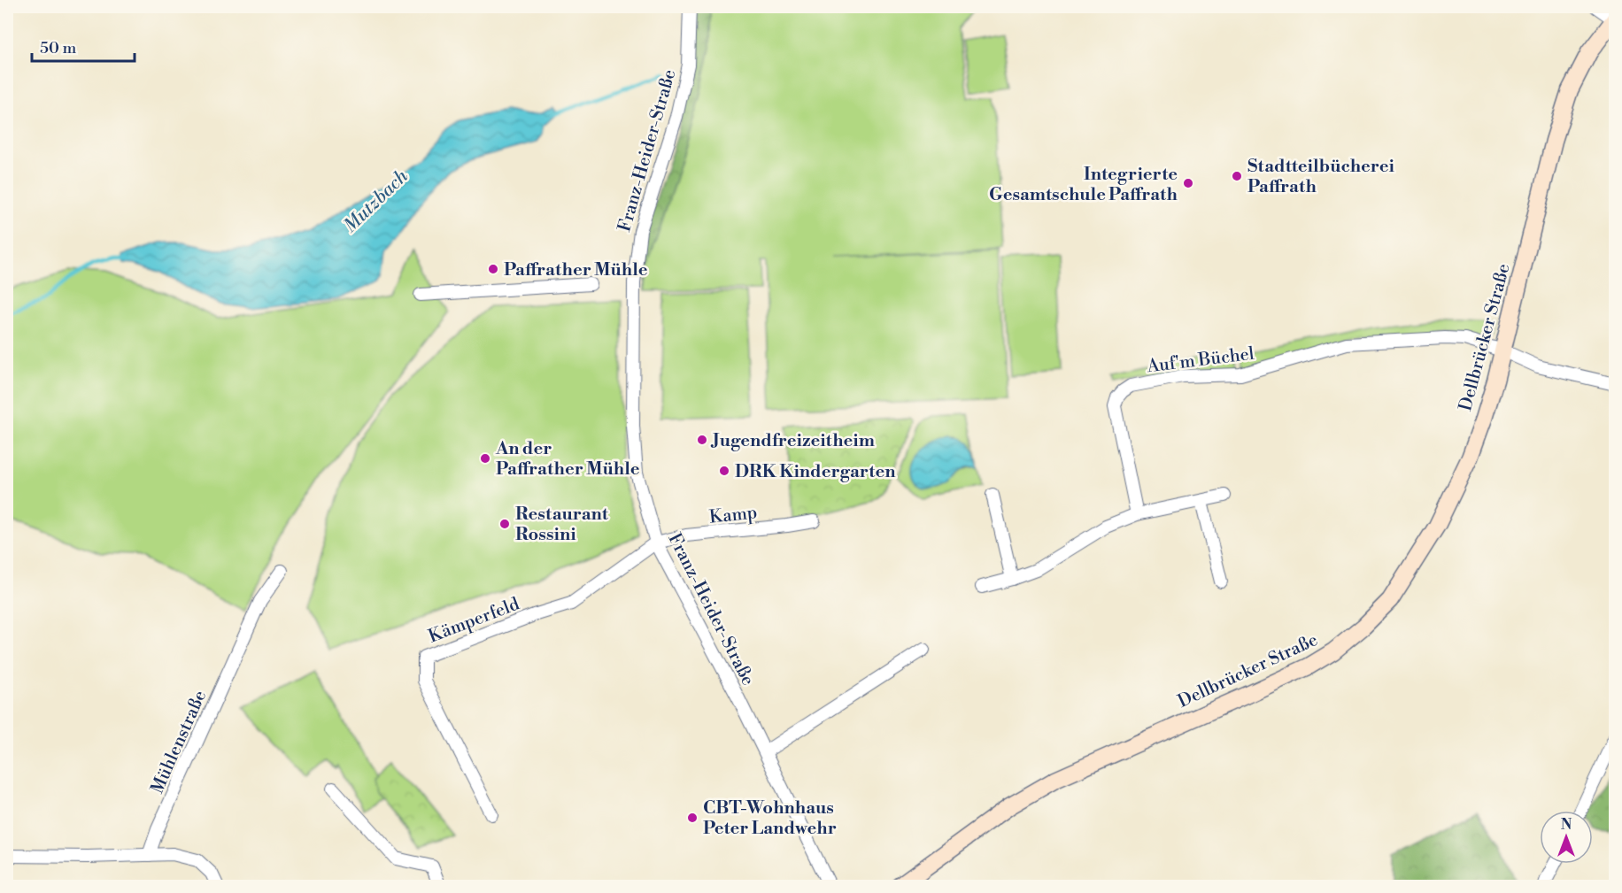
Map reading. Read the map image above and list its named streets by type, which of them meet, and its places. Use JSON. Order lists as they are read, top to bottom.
{
  "streets": {
    "main road": ["Dellbrücker Straße"],
    "street": [
      "Franz-Heider-Straße",
      "Auf'm Büchel",
      "Kamp",
      "Kämperfeld",
      "Mühlenstraße"
    ]
  },
  "crossings": [
    ["Franz-Heider-Straße", "Kamp"],
    ["Franz-Heider-Straße", "Kämperfeld"],
    ["Dellbrücker Straße", "Auf'm Büchel"],
    ["Kamp", "Kämperfeld"]
  ],
  "water": ["Mutzbach"],
  "places": [
    "Stadtteilbücherei Paffrath",
    "Integrierte Gesamtschule Paffrath",
    "Paffrather Mühle",
    "Jugendfreizeitheim",
    "An der Paffrather Mühle",
    "DRK Kindergarten",
    "Restaurant Rossini",
    "CBT-Wohnhaus Peter Landwehr"
  ],
  "scale_bar": "50 m",
  "north": "top"
}
